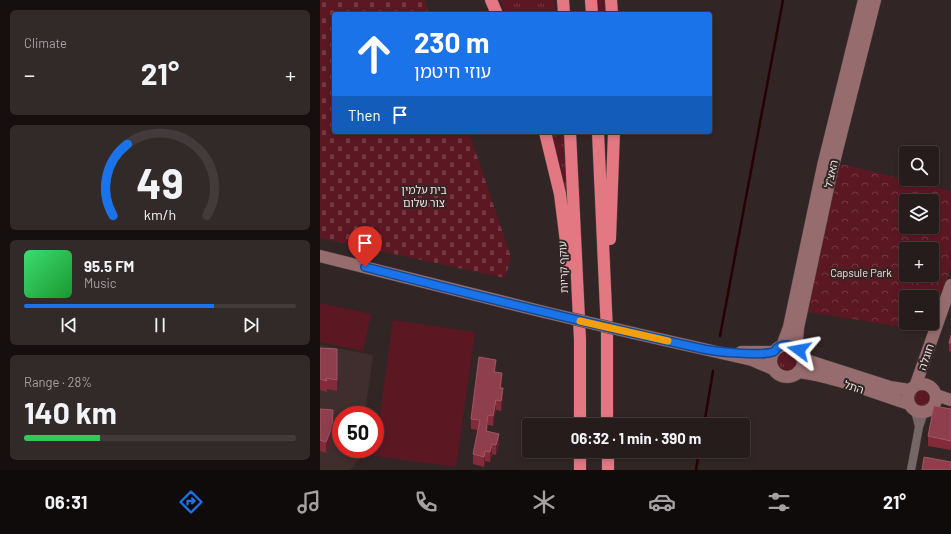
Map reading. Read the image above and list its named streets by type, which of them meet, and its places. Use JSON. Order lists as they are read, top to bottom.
{
  "streets": {
    "highway": ["עוקף קריות"],
    "main road": ["האצ\"ל", "חוגלה", "התל"]
  },
  "crossings": [
    ["האצ\"ל", "התל"],
    ["חוגלה", "התל"]
  ],
  "parks": ["בית עלמין צור שלום", "Capsule Park"],
  "page": {
    "tile": [
      "Climate",
      ["Range · 28%", "140 km"]
    ],
    "turn": ["230 m", "עוזי חיטמן"],
    "heat": ["−", "21°", "+"],
    "then": "Then",
    "map_buttons": ["+", "−"],
    "song": ["95.5 FM", "Music"],
    "limit": "50",
    "trip": "06:32 · 1 min · 390 m",
    "tabs": ["06:31", "21°"],
    "gauge": ["49", "km/h"]
  }
}
